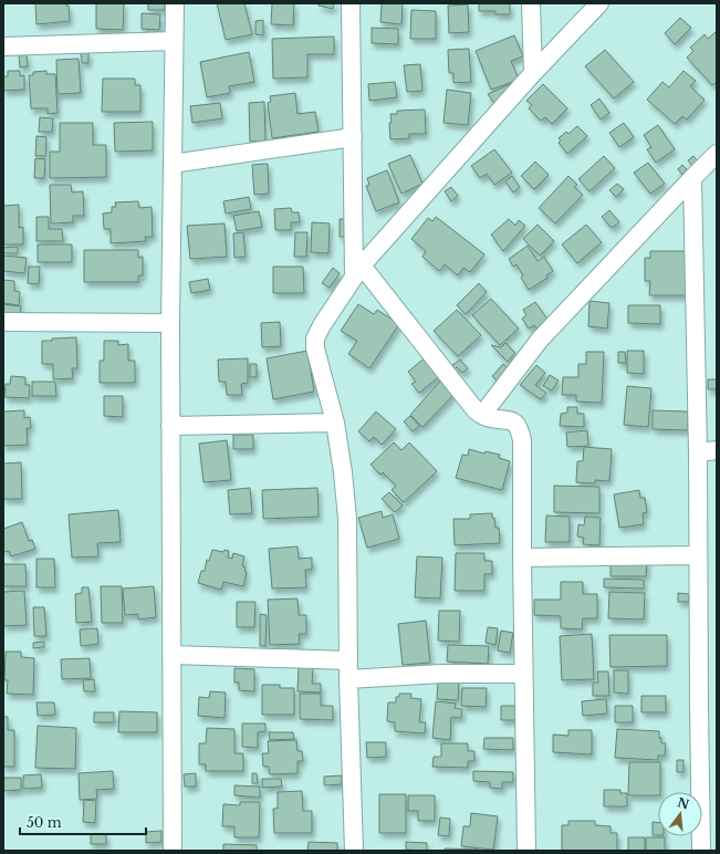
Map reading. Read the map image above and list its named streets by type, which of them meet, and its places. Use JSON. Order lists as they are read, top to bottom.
{
  "scale_bar": "50 m",
  "north": "top"
}
